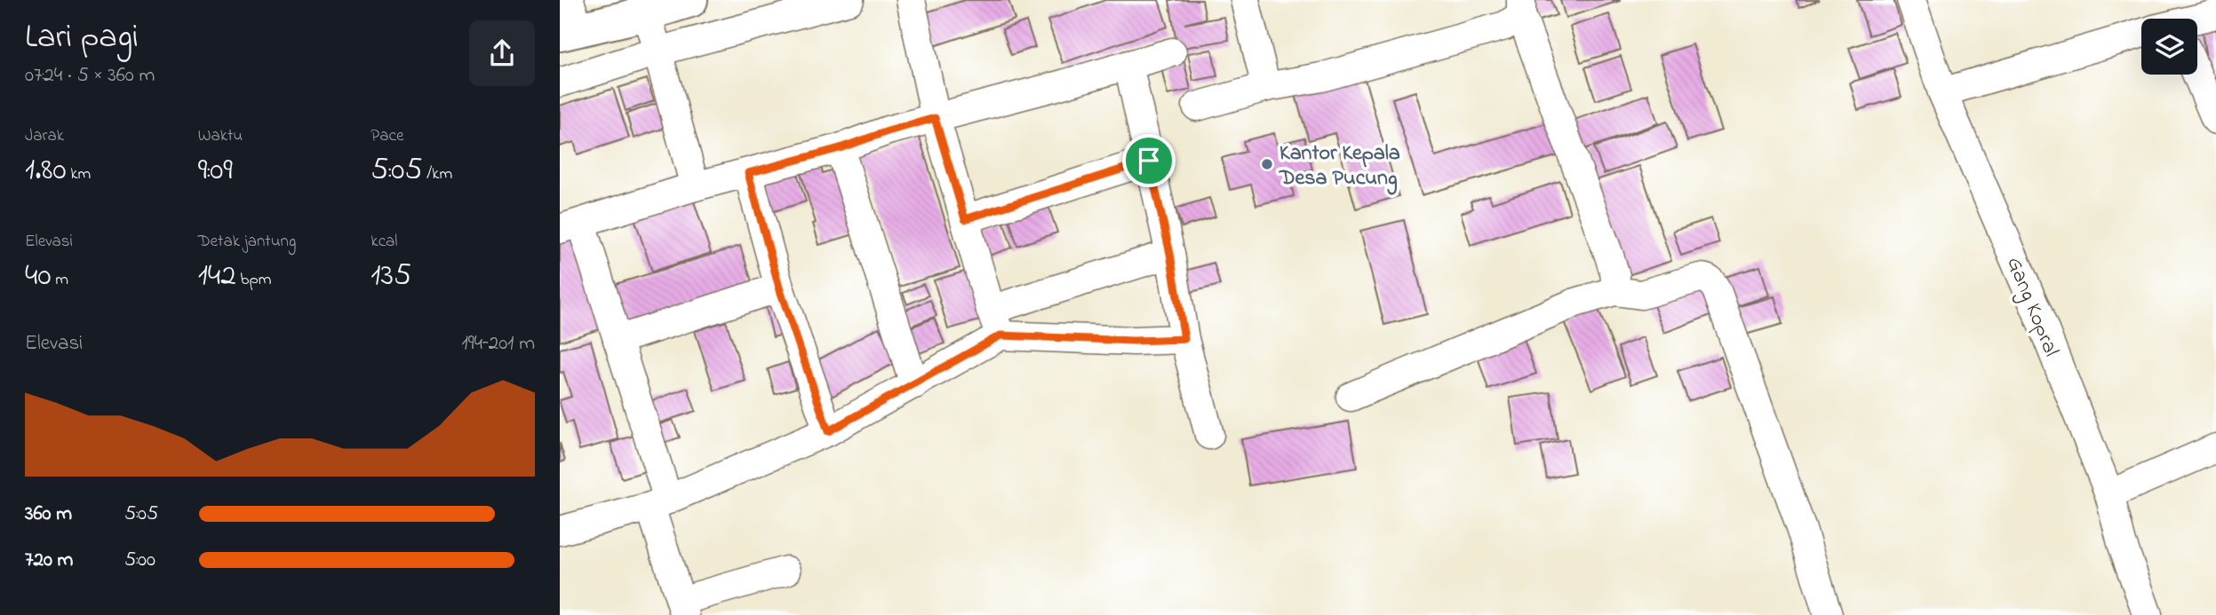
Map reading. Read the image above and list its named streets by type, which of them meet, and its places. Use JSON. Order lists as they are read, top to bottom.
{
  "streets": {
    "street": ["Gang Kopral"]
  },
  "places": ["Kantor Kepala Desa Pucung"],
  "page": {
    "heading": ["Lari pagi", "07:24 · 5 × 360 m"],
    "stats": [
      ["Jarak", "1.80 km"],
      ["Waktu", "9:09"],
      ["Pace", "5:05 /km"],
      ["Elevasi", "40 m"],
      ["Detak jantung", "142 bpm"],
      ["kcal", "135"]
    ],
    "chart": ["Elevasi", "194–201 m"],
    "list": [
      {
        "name": "360 m",
        "note": "5:05"
      },
      {
        "name": "720 m",
        "note": "5:00"
      }
    ]
  }
}
